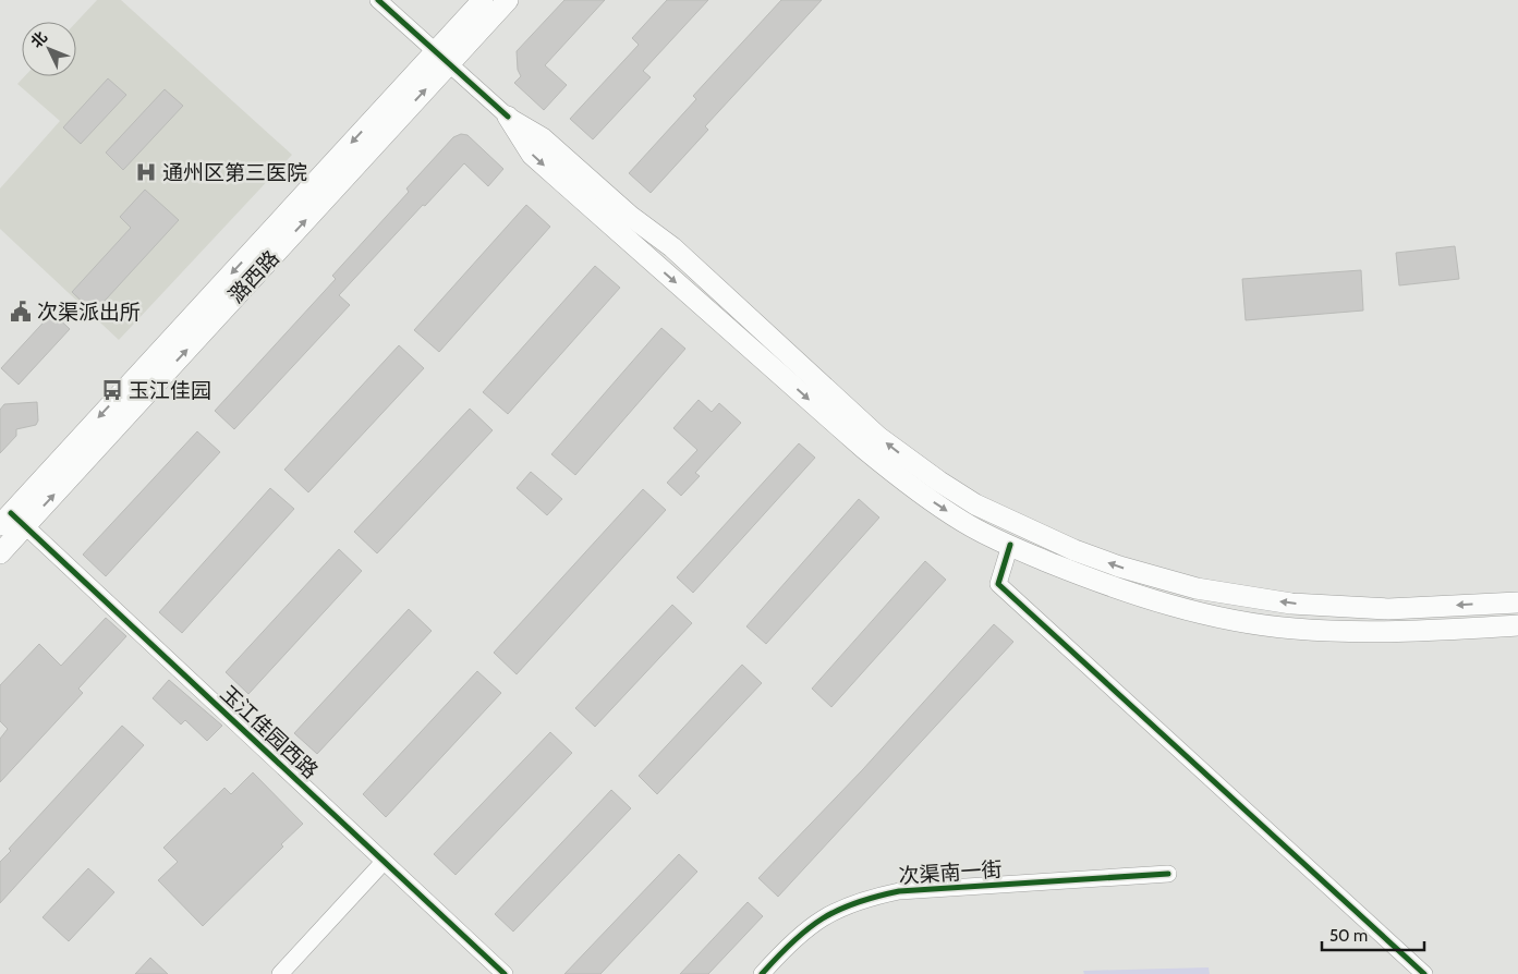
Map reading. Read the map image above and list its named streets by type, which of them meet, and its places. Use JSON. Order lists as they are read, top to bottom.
{
  "streets": {
    "main road": ["潞西路"],
    "street": ["玉江佳园西路", "次渠南一街"]
  },
  "crossings": [
    ["潞西路", "玉江佳园西路"]
  ],
  "places": {
    "hospital": ["通州区第三医院"],
    "public building": ["次渠派出所"],
    "bus stop": ["玉江佳园"]
  },
  "scale_bar": "50 m",
  "north": "top left"
}
